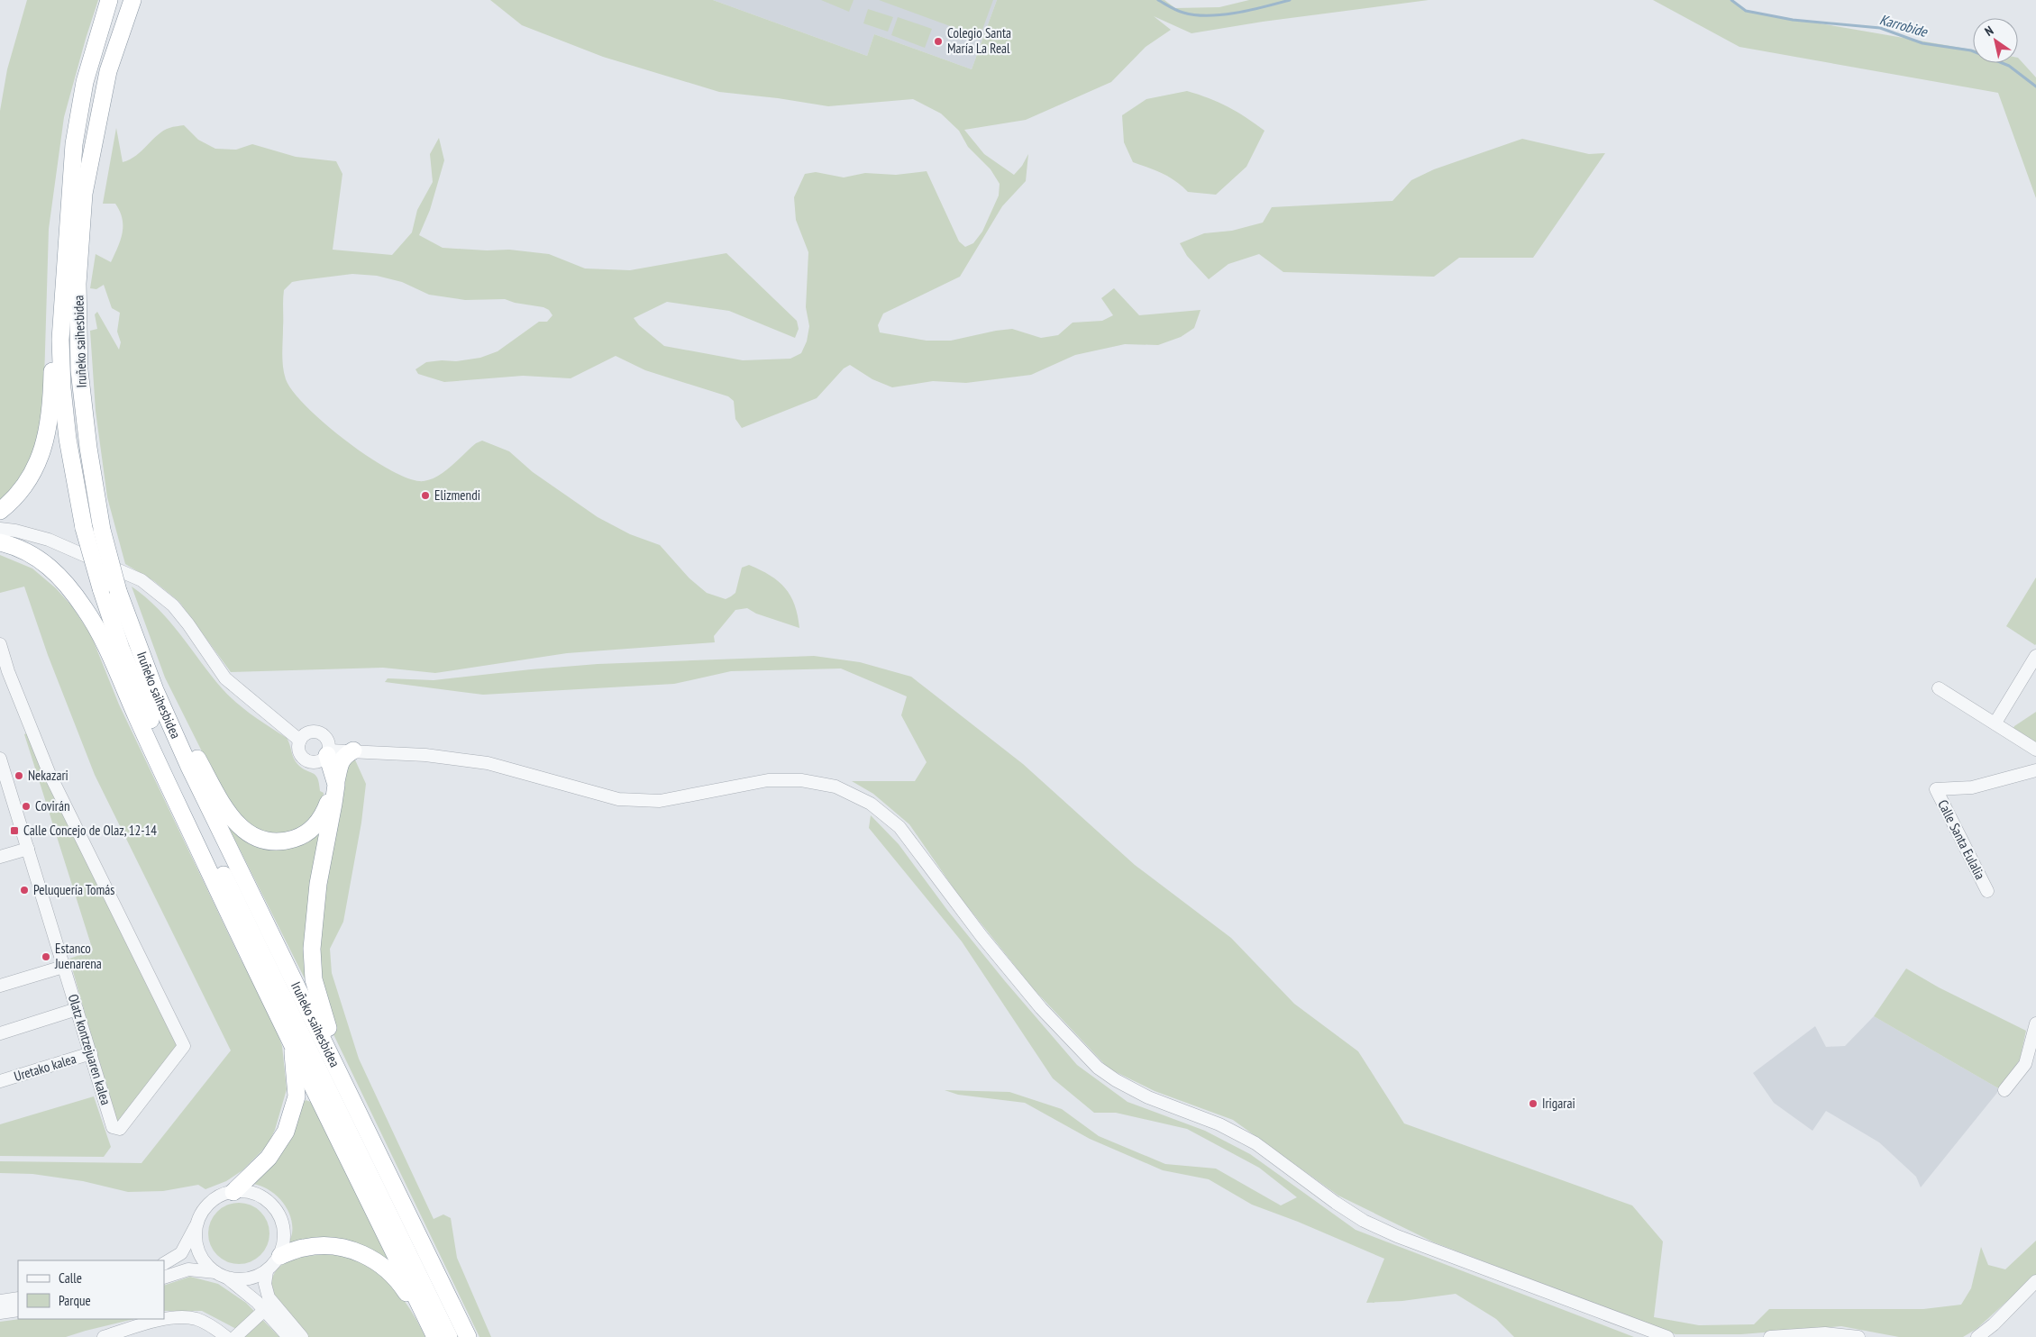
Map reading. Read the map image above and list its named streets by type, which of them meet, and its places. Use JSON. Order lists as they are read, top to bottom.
{
  "streets": {
    "highway": ["Iruñeko saihesbidea"],
    "street": ["Calle Santa Eulalia", "Olatz kontzejuaren kalea", "Uretako kalea"]
  },
  "crossings": [
    ["Olatz kontzejuaren kalea", "Uretako kalea"]
  ],
  "water": ["Karrobide"],
  "places": {
    "other": [
      "Colegio Santa María La Real",
      "Elizmendi",
      "Nekazari",
      "Covirán",
      "Peluquería Tomás",
      "Estanco Juenarena",
      "Irigarai"
    ],
    "transit": ["Calle Concejo de Olaz, 12-14"]
  },
  "legend": ["Calle", "Parque"],
  "north": "top left"
}
